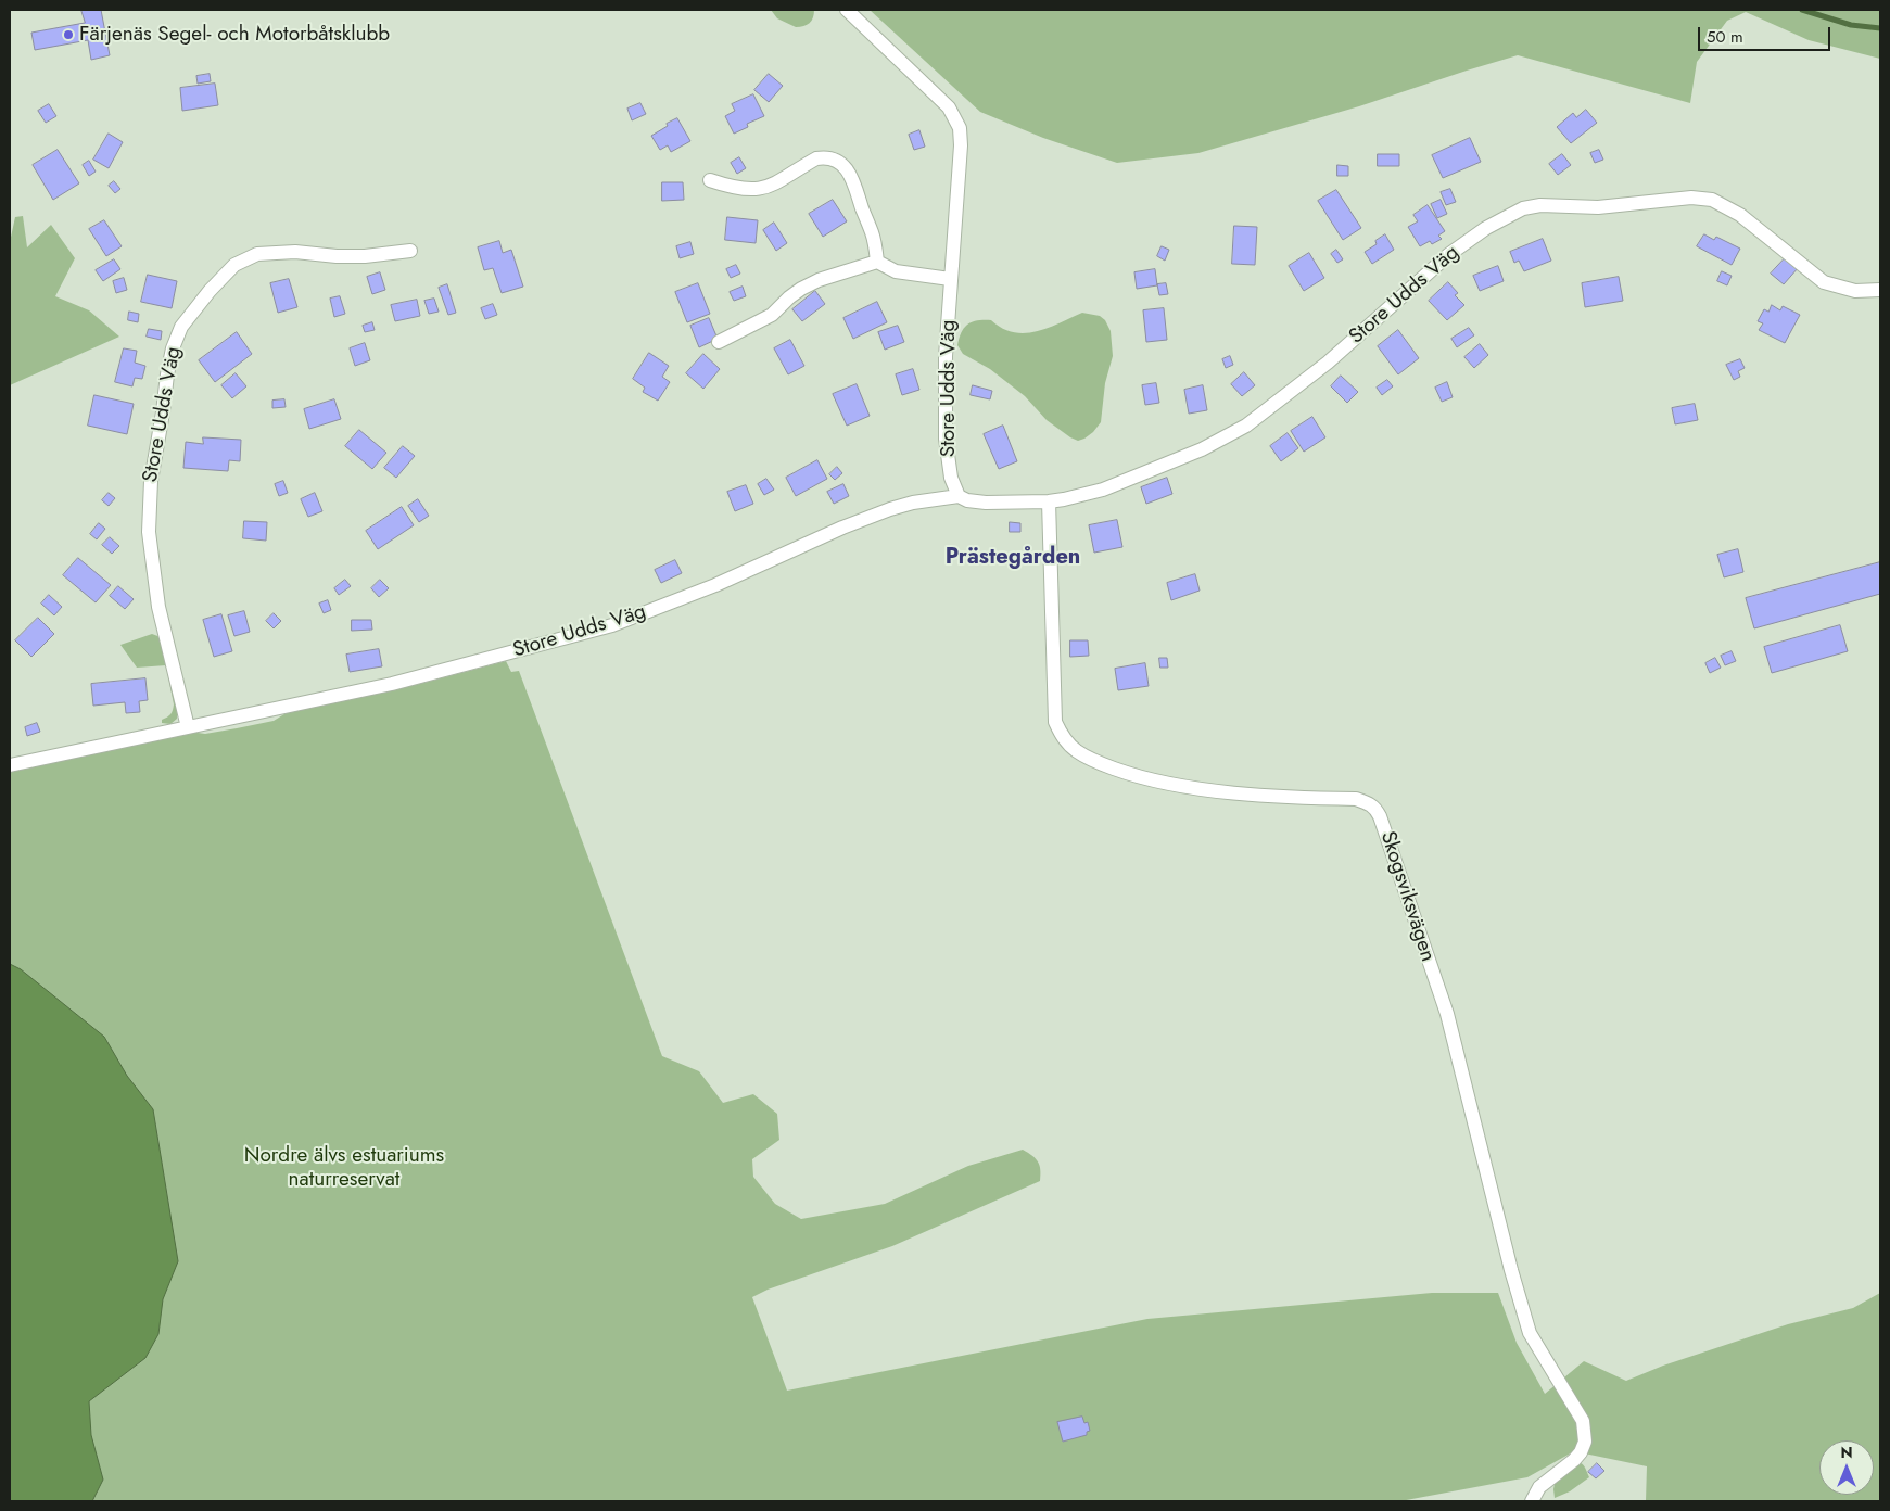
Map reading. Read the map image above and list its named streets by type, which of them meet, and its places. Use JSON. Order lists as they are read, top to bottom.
{
  "streets": {
    "street": ["Store Udds Väg", "Skogsviksvägen"]
  },
  "crossings": [
    ["Store Udds Väg", "Skogsviksvägen"]
  ],
  "districts": ["Prästegården"],
  "parks": ["Nordre älvs estuariums naturreservat"],
  "places": ["Färjenäs Segel- och Motorbåtsklubb"],
  "scale_bar": "50 m",
  "north": "top"
}
